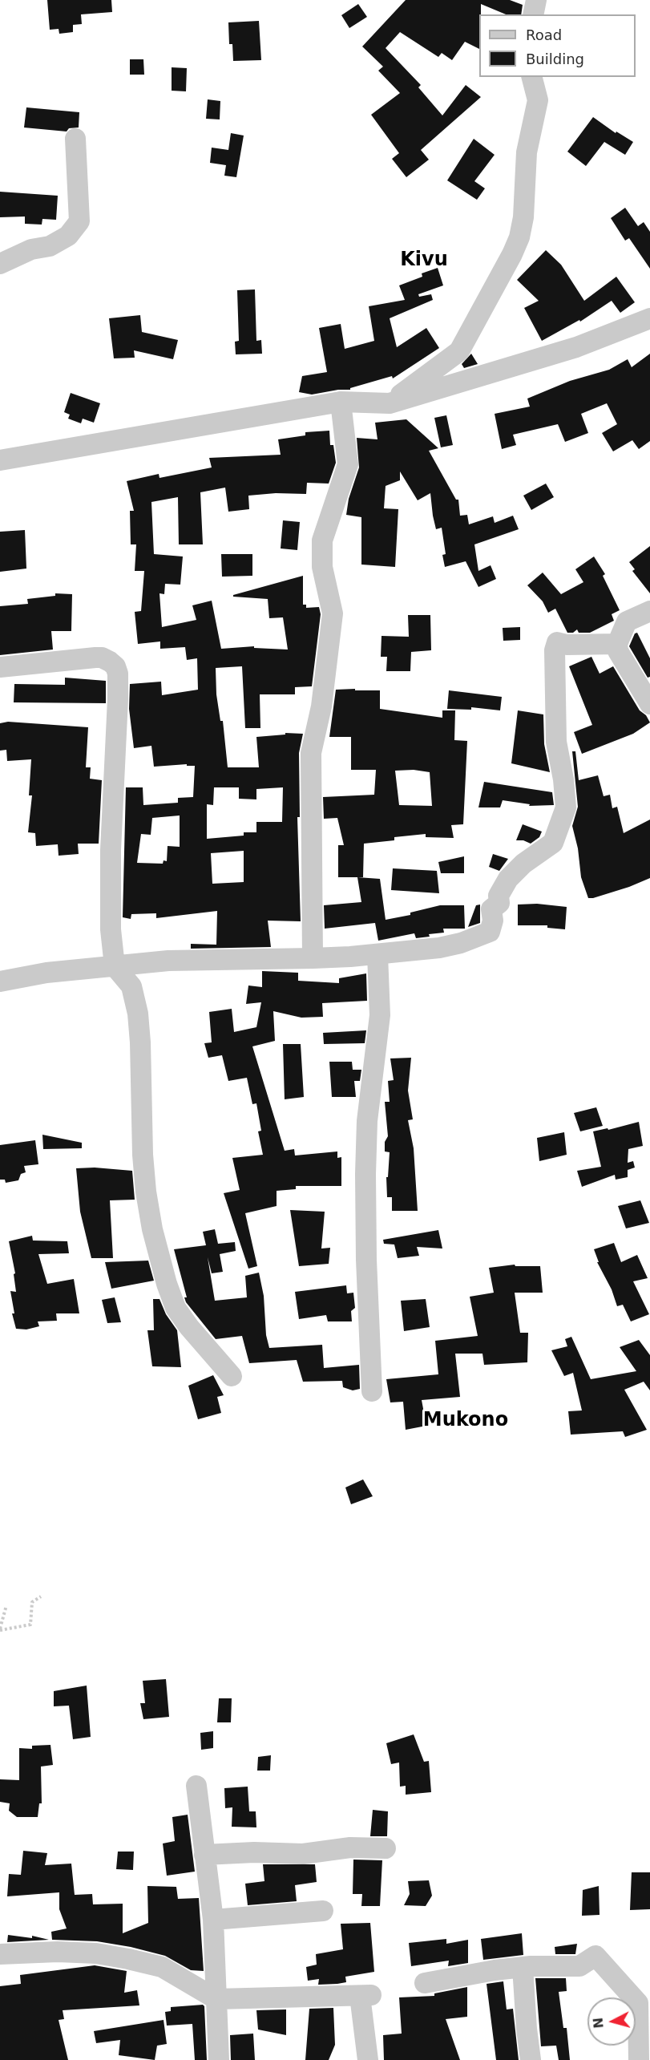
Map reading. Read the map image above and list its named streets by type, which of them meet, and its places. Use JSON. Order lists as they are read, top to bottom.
{
  "districts": ["Kivu", "Mukono"],
  "legend": ["Road", "Building"],
  "north": "left"
}
